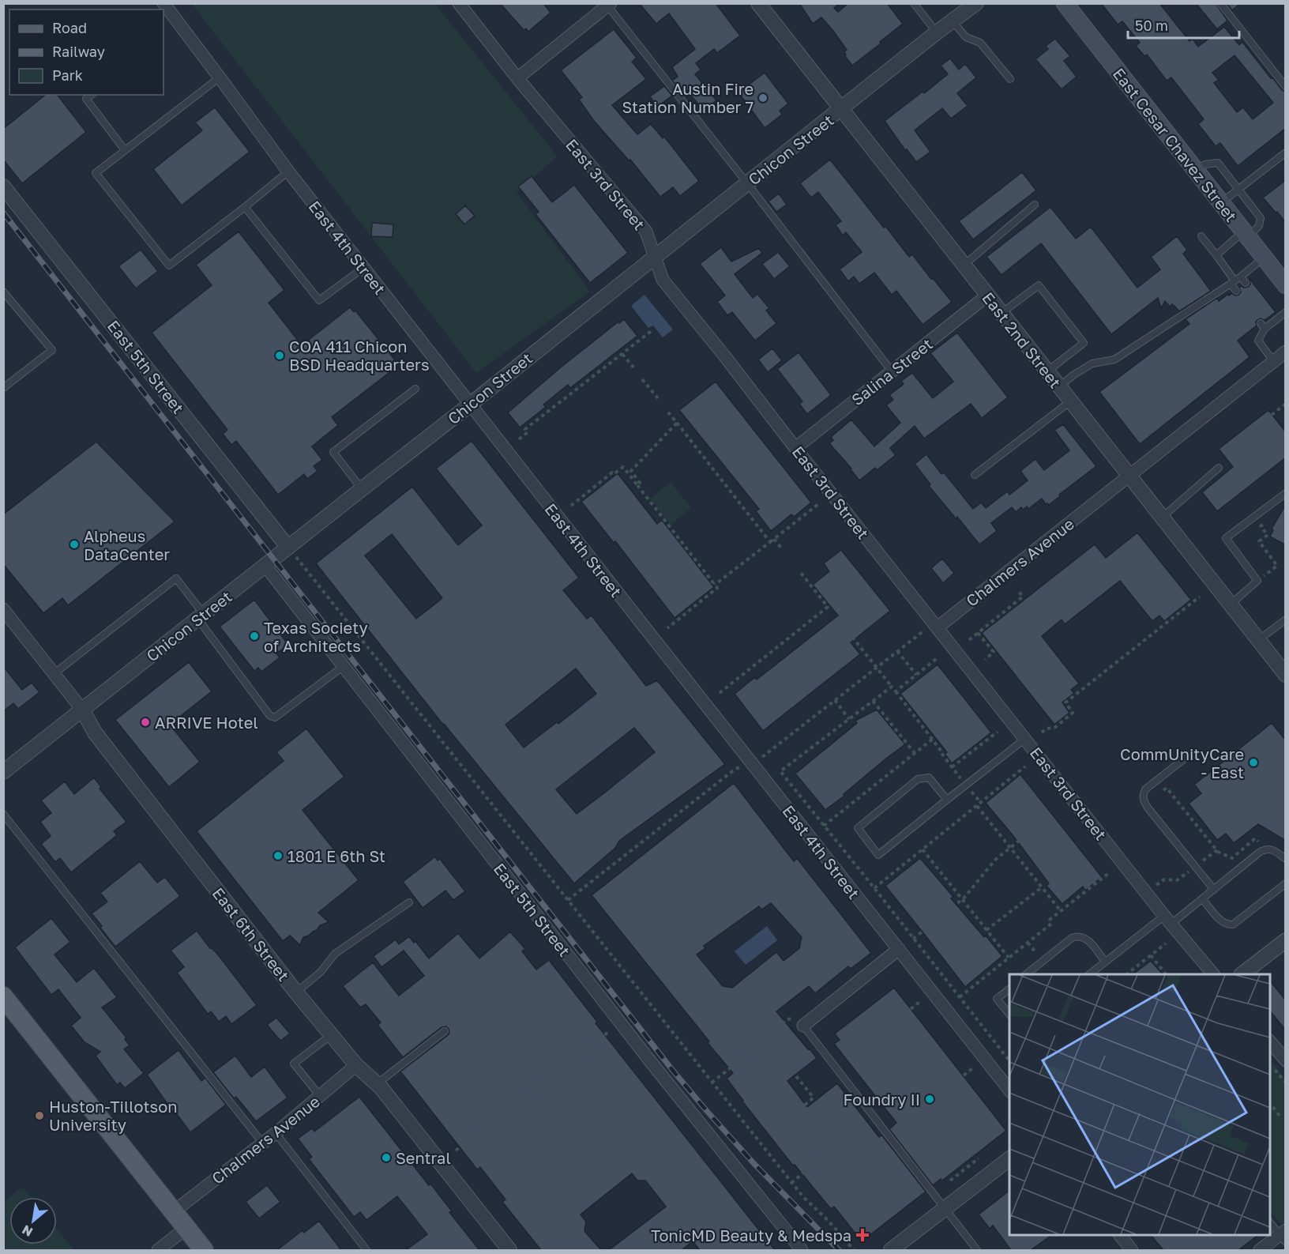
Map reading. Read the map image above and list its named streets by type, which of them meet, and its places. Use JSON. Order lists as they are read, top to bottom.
{
  "streets": {
    "main road": ["East Cesar Chavez Street"],
    "street": [
      "Chicon Street",
      "East 3rd Street",
      "East 4th Street",
      "East 2nd Street",
      "East 5th Street",
      "Salina Street",
      "Chalmers Avenue",
      "East 6th Street"
    ]
  },
  "crossings": [
    ["Chicon Street", "East 3rd Street"],
    ["Chicon Street", "East 4th Street"],
    ["Chicon Street", "East 2nd Street"],
    ["Chicon Street", "East 5th Street"],
    ["Chicon Street", "East 6th Street"],
    ["East 3rd Street", "Salina Street"],
    ["East 3rd Street", "Chalmers Avenue"],
    ["East 2nd Street", "Salina Street"],
    ["East 2nd Street", "Chalmers Avenue"],
    ["Chalmers Avenue", "East 6th Street"]
  ],
  "places": {
    "other": [
      "Austin Fire Station Number 7",
      "COA 411 Chicon BSD Headquarters",
      "Alpheus DataCenter",
      "Texas Society of Architects",
      "ARRIVE Hotel",
      "CommUnityCare - East",
      "1801 E 6th St",
      "Foundry II",
      "Huston-Tillotson University",
      "Sentral"
    ],
    "health": ["TonicMD Beauty & Medspa"]
  },
  "legend": ["Road", "Railway", "Park"],
  "scale_bar": "50 m",
  "north": "bottom left"
}
